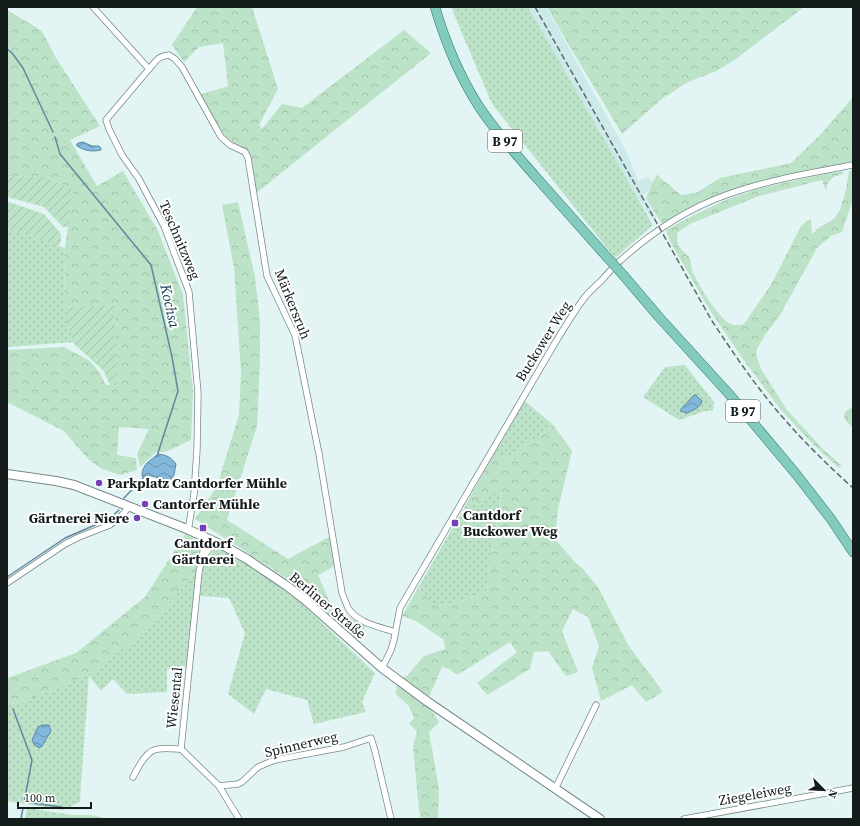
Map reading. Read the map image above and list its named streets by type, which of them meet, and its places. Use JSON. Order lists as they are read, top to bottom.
{
  "streets": {
    "main road": ["B 97", "Berliner Straße"],
    "street": [
      "Teschnitzweg",
      "Märkersruh",
      "Buckower Weg",
      "Wiesental",
      "Spinnerweg",
      "Ziegeleiweg"
    ]
  },
  "crossings": [
    ["Teschnitzweg", "Märkersruh"],
    ["Teschnitzweg", "Berliner Straße"],
    ["Märkersruh", "Buckower Weg"],
    ["Buckower Weg", "Berliner Straße"],
    ["Berliner Straße", "Wiesental"],
    ["Wiesental", "Spinnerweg"]
  ],
  "water": ["Kochsa"],
  "places": {
    "other": ["Parkplatz Cantdorfer Mühle", "Cantorfer Mühle", "Gärtnerei Niere"],
    "transit": ["Cantdorf Buckower Weg", "Cantdorf Gärtnerei"]
  },
  "scale_bar": "100 m",
  "north": "bottom right"
}
